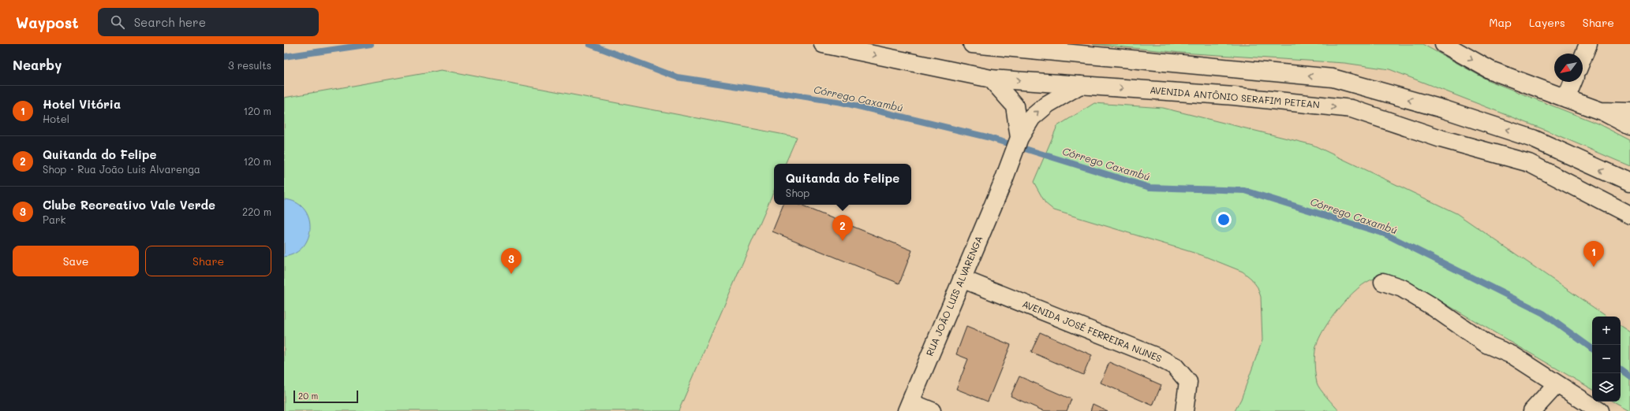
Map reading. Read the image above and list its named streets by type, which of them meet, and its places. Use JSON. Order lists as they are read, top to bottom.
{
  "streets": {
    "main road": ["AVENIDA ANTÔNIO SERAFIM PETEAN", "RUA JOÃO LUIS ALVARENGA", "AVENIDA JOSÉ FERREIRA NUNES"]
  },
  "crossings": [
    ["AVENIDA ANTÔNIO SERAFIM PETEAN", "RUA JOÃO LUIS ALVARENGA"],
    ["RUA JOÃO LUIS ALVARENGA", "AVENIDA JOSÉ FERREIRA NUNES"]
  ],
  "water": ["Córrego Caxambú"],
  "scale_bar": "20 m",
  "north": "bottom left",
  "page": {
    "header": "Waypost",
    "search": "Search here",
    "nav": ["Map", "Layers", "Share"],
    "heading": ["Nearby", "3 results"],
    "list": [
      {
        "mark": "1",
        "name": "Hotel Vitória",
        "note": "Hotel",
        "value": "120 m"
      },
      {
        "mark": "2",
        "name": "Quitanda do Felipe",
        "note": "Shop · Rua João Luis Alvarenga",
        "value": "120 m"
      },
      {
        "mark": "3",
        "name": "Clube Recreativo Vale Verde",
        "note": "Park",
        "value": "220 m"
      }
    ],
    "popup": ["Quitanda do Felipe", "Shop"],
    "pins": ["2", "1", "3"],
    "buttons": ["Save", "Share"],
    "map_buttons": ["+", "−"],
    "scale": "20 m"
  }
}
